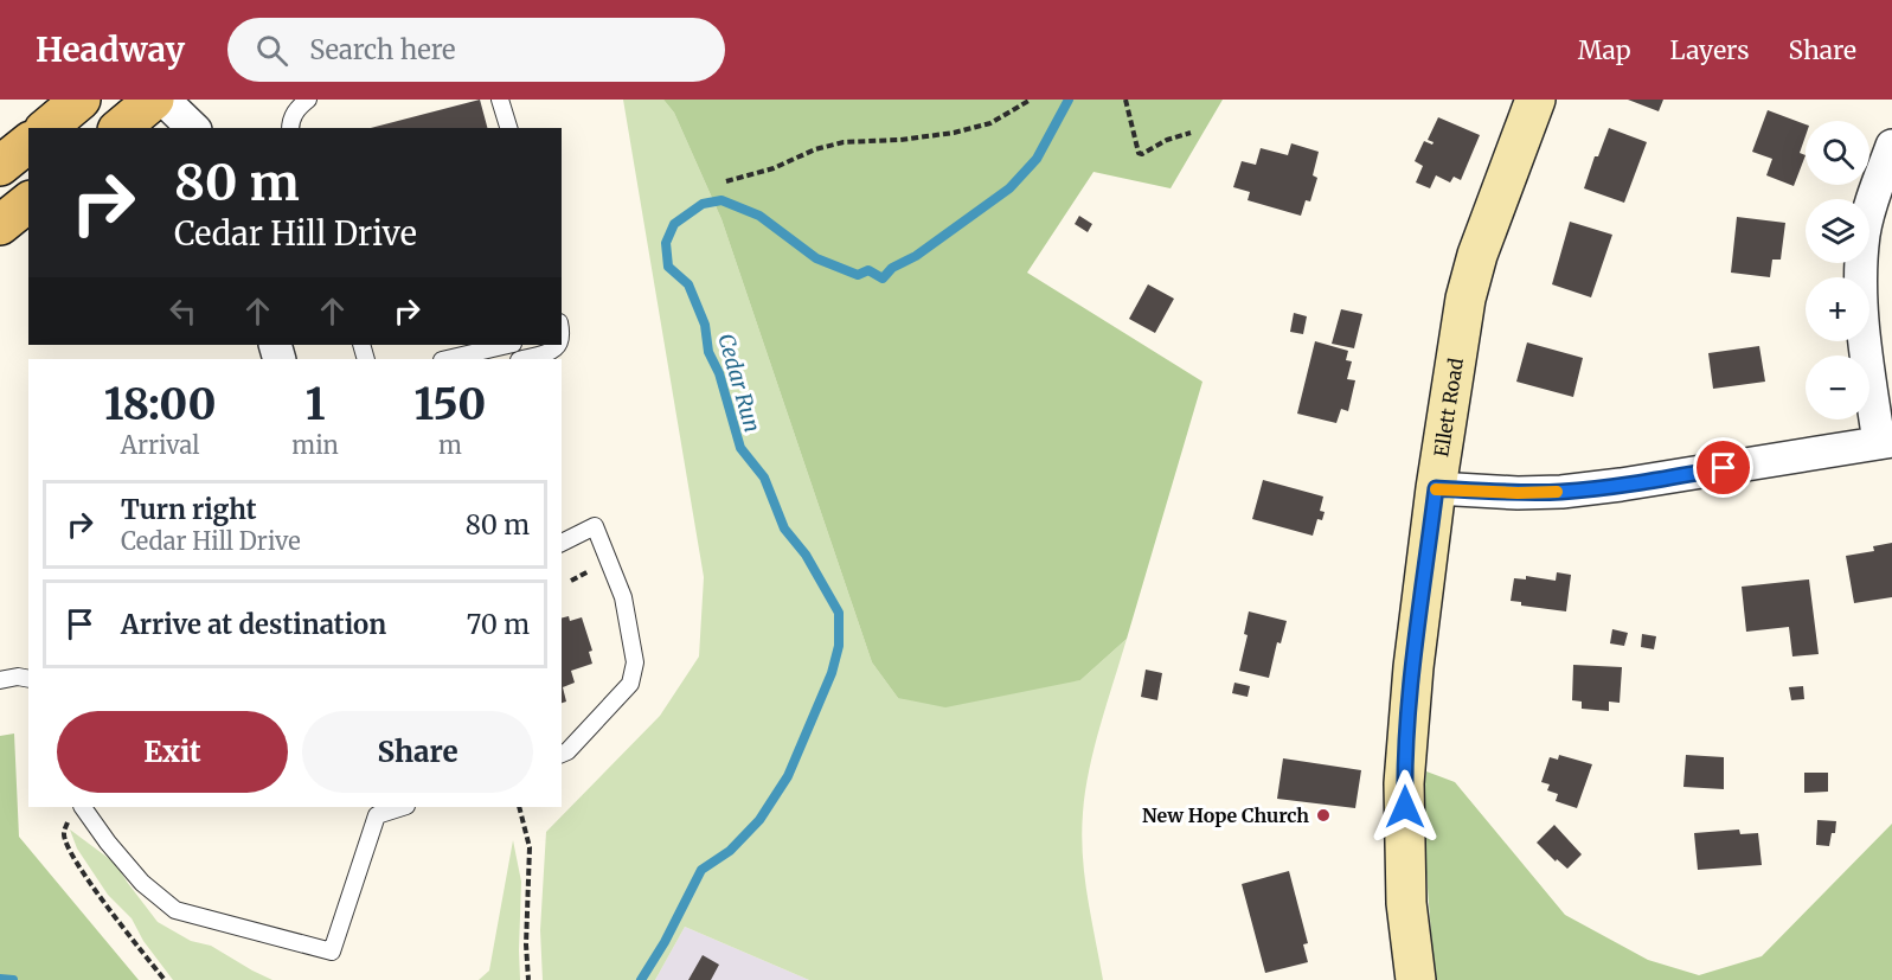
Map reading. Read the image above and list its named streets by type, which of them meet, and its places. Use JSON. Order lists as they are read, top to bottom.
{
  "streets": {
    "street": ["Ellett Road"]
  },
  "water": ["Cedar Run"],
  "places": ["New Hope Church"],
  "page": {
    "header": "Headway",
    "search": "Search here",
    "nav": ["Map", "Layers", "Share"],
    "map_buttons": ["+", "−"],
    "turn": ["80 m", "Cedar Hill Drive"],
    "eta": [
      "18:00",
      "Arrival",
      "1",
      "min",
      "150",
      "m"
    ],
    "list": [
      {
        "name": "Turn right",
        "note": "Cedar Hill Drive",
        "value": "80 m"
      },
      {
        "name": "Arrive at destination",
        "value": "70 m"
      }
    ],
    "buttons": ["Exit", "Share"]
  }
}
